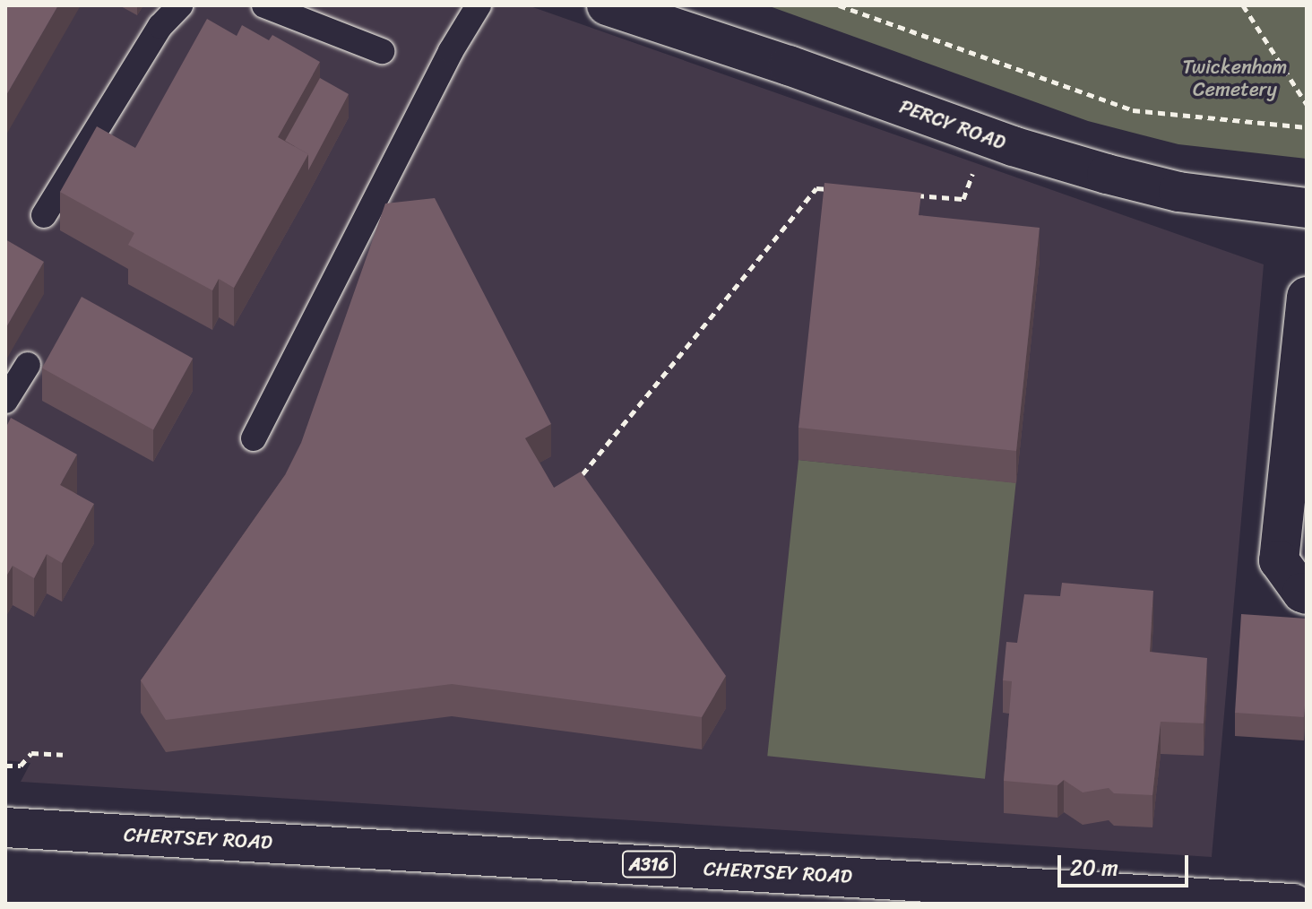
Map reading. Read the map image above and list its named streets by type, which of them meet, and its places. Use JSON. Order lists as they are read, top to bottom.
{
  "streets": {
    "main road": ["PERCY ROAD", "CHERTSEY ROAD", "A316"]
  },
  "parks": ["Twickenham Cemetery"],
  "scale_bar": "20 m"
}
